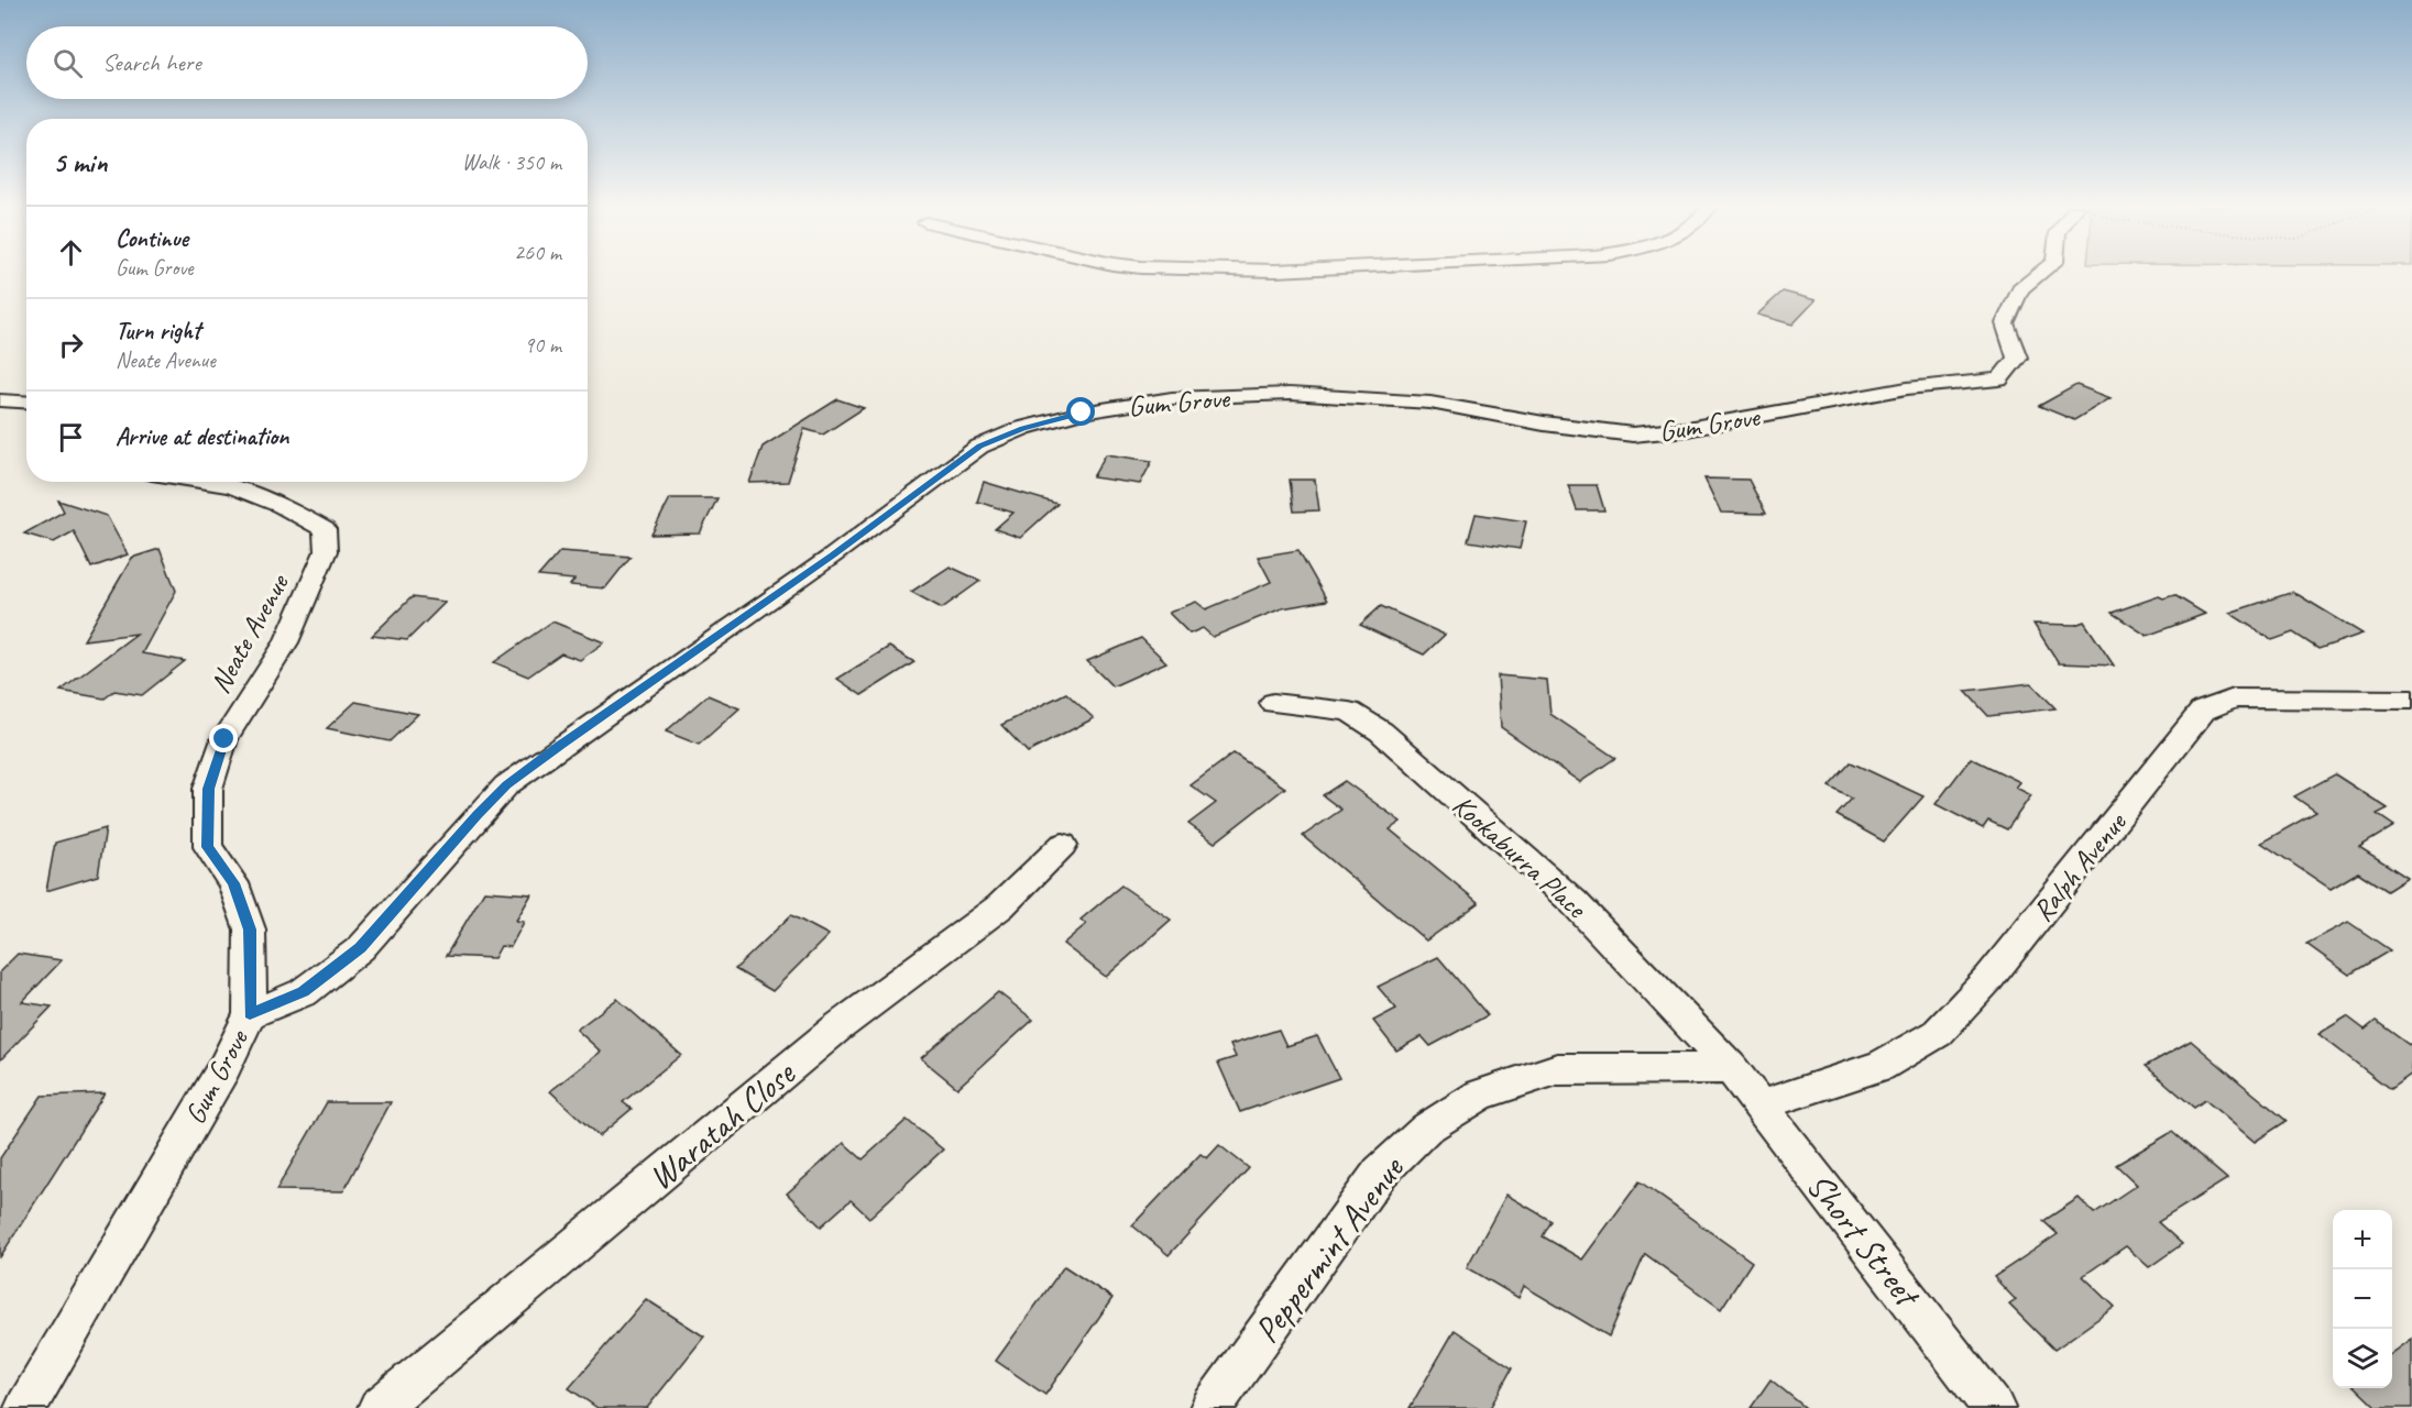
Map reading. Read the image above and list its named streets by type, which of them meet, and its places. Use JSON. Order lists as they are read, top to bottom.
{
  "streets": {
    "street": [
      "Gum Grove",
      "Neate Avenue",
      "Kookaburra Place",
      "Ralph Avenue",
      "Waratah Close",
      "Short Street",
      "Peppermint Avenue"
    ]
  },
  "crossings": [
    ["Gum Grove", "Neate Avenue"],
    ["Kookaburra Place", "Short Street"],
    ["Kookaburra Place", "Peppermint Avenue"],
    ["Ralph Avenue", "Short Street"],
    ["Short Street", "Peppermint Avenue"]
  ],
  "page": {
    "search": "Search here",
    "heading": ["5 min", "Walk · 350 m"],
    "list": [
      ["Continue", "Gum Grove", "260 m"],
      ["Turn right", "Neate Avenue", "90 m"],
      "Arrive at destination"
    ],
    "map_buttons": ["+", "−"]
  }
}
